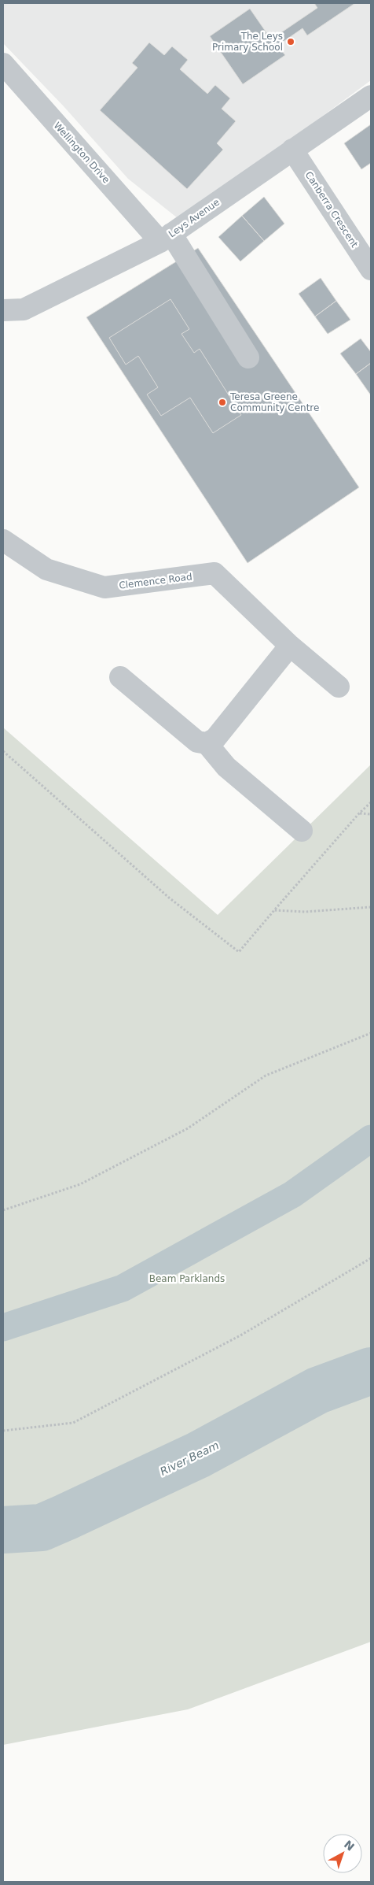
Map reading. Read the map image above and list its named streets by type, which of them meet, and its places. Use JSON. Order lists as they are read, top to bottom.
{
  "streets": {
    "street": [
      "Wellington Drive",
      "Canberra Crescent",
      "Leys Avenue",
      "Clemence Road"
    ]
  },
  "crossings": [
    ["Wellington Drive", "Leys Avenue"],
    ["Canberra Crescent", "Leys Avenue"]
  ],
  "water": ["River Beam"],
  "parks": ["Beam Parklands"],
  "places": ["The Leys Primary School", "Teresa Greene Community Centre"],
  "north": "top right"
}
